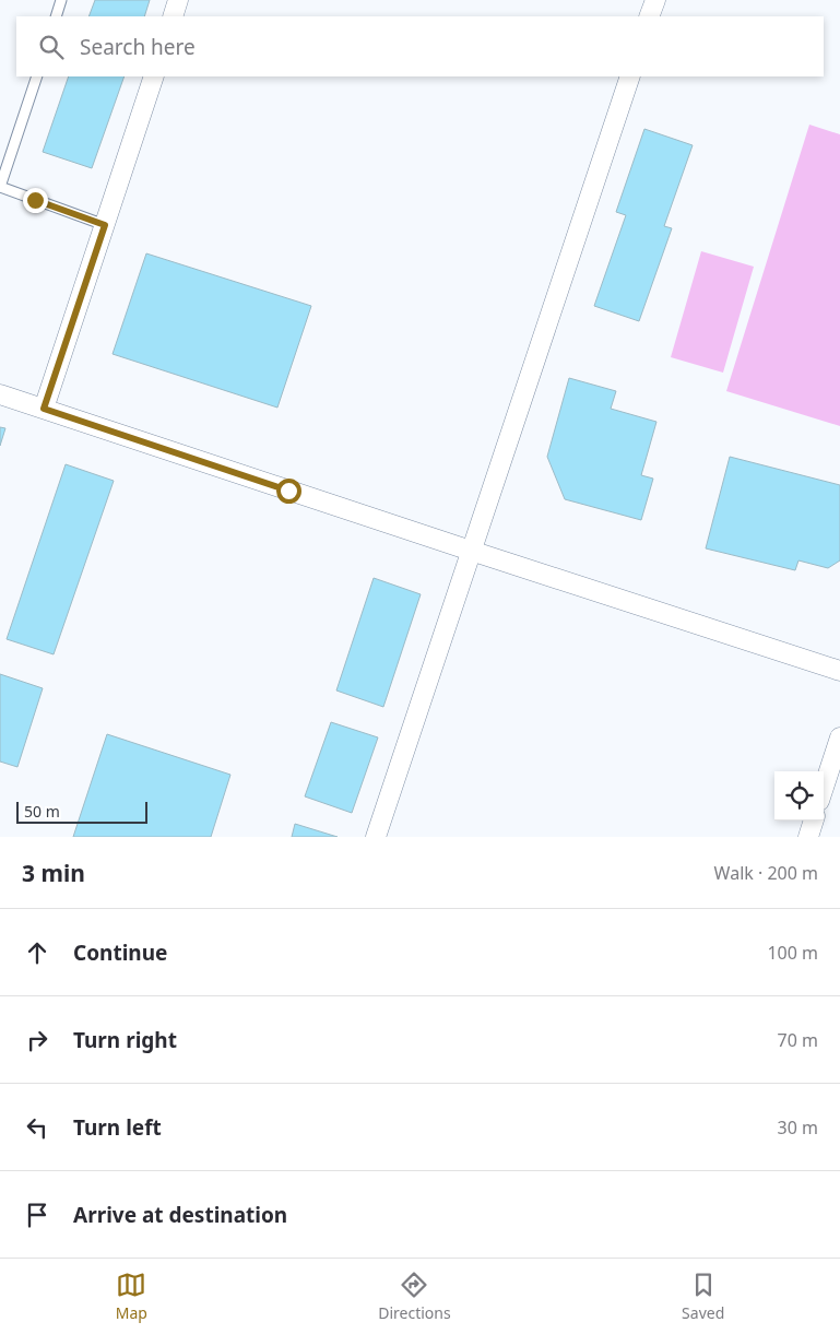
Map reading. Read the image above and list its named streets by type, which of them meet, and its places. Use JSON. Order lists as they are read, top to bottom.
{
  "scale_bar": "50 m",
  "page": {
    "search": "Search here",
    "scale": "50 m",
    "heading": ["3 min", "Walk · 200 m"],
    "list": [
      ["Continue", "100 m"],
      ["Turn right", "70 m"],
      ["Turn left", "30 m"],
      "Arrive at destination"
    ],
    "nav": ["Map", "Directions", "Saved"]
  }
}
